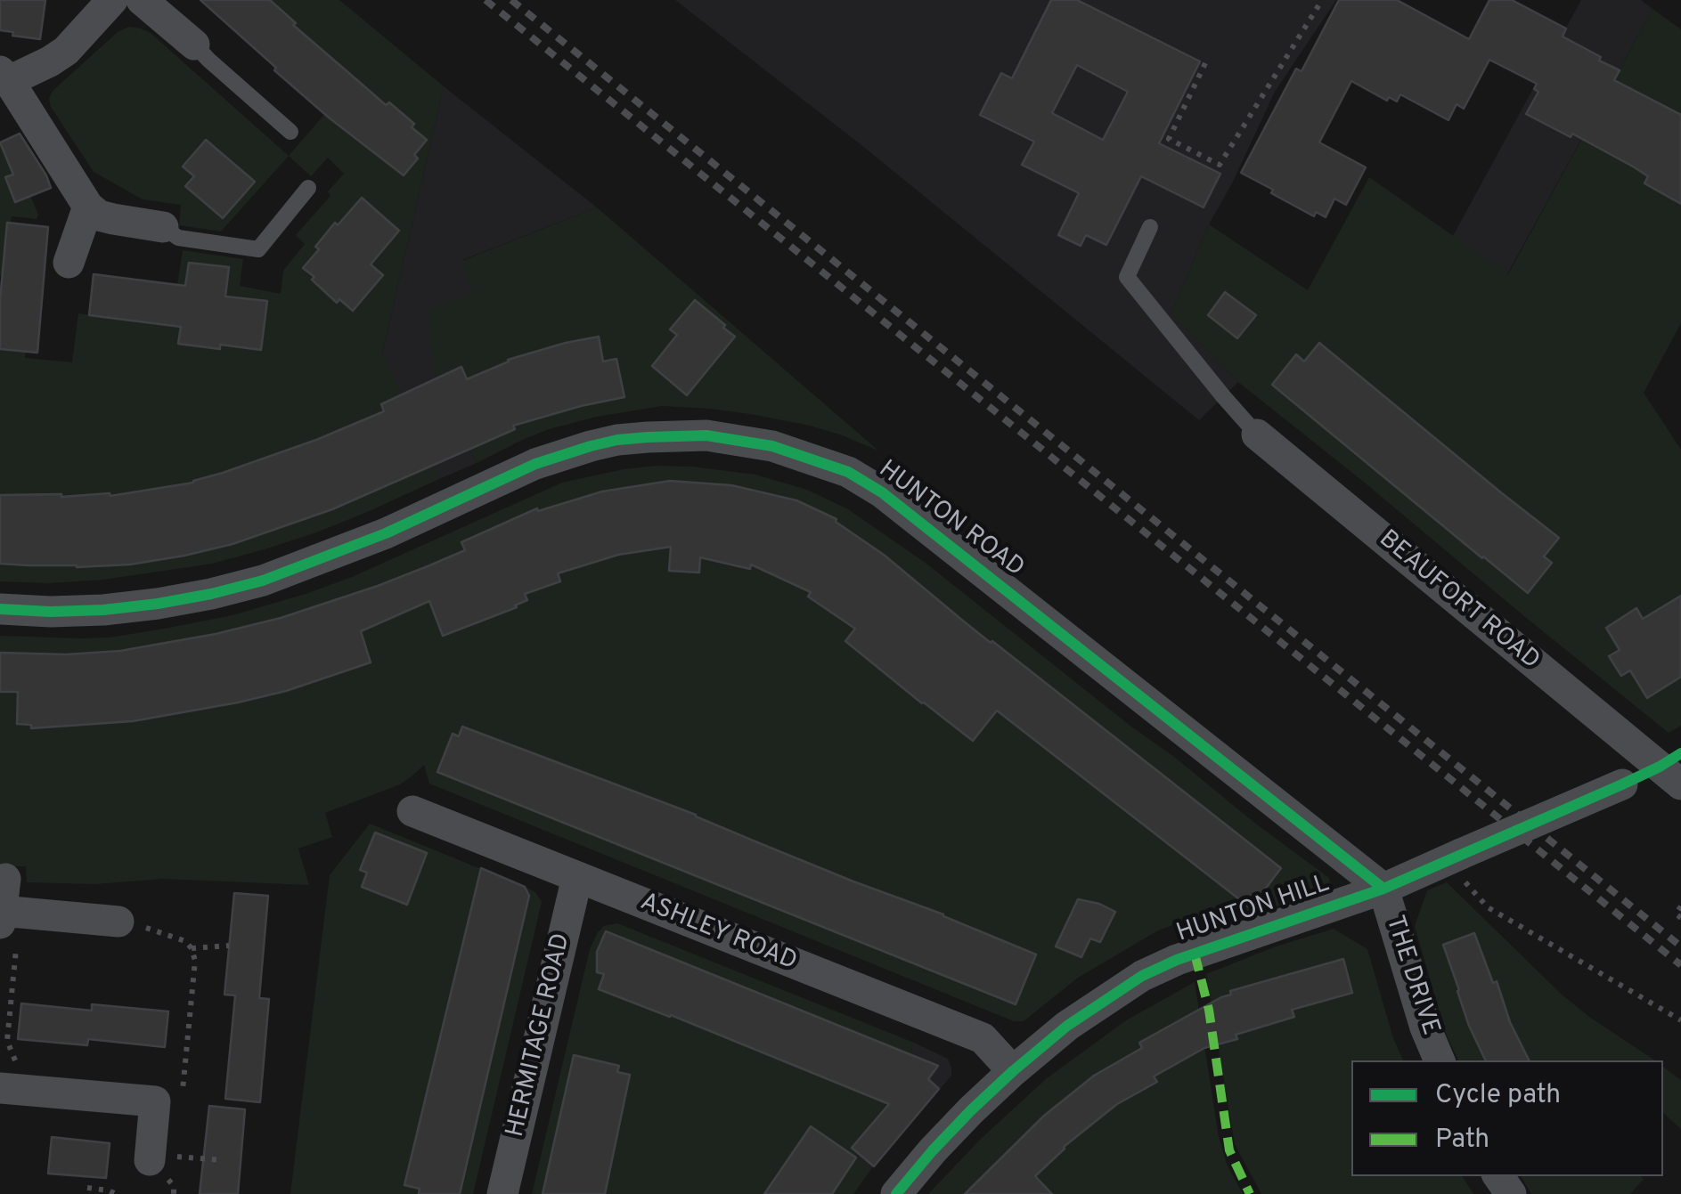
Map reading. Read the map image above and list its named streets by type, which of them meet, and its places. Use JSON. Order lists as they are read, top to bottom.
{
  "streets": {
    "street": [
      "HUNTON ROAD",
      "BEAUFORT ROAD",
      "HUNTON HILL",
      "ASHLEY ROAD",
      "THE DRIVE",
      "HERMITAGE ROAD"
    ]
  },
  "crossings": [
    ["HUNTON ROAD", "HUNTON HILL"],
    ["HUNTON ROAD", "THE DRIVE"],
    ["BEAUFORT ROAD", "HUNTON HILL"],
    ["HUNTON HILL", "ASHLEY ROAD"],
    ["HUNTON HILL", "THE DRIVE"],
    ["ASHLEY ROAD", "HERMITAGE ROAD"]
  ],
  "legend": ["Cycle path", "Path"]
}
